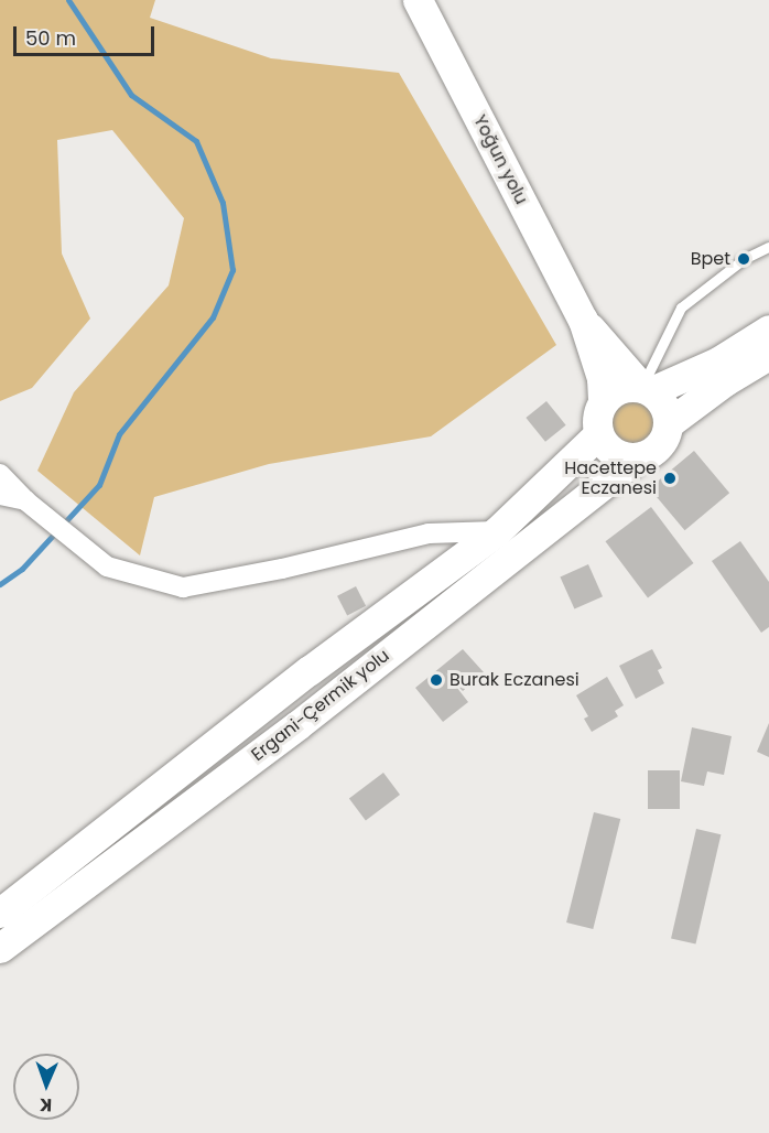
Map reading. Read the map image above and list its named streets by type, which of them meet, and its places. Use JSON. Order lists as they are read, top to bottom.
{
  "streets": {
    "main road": ["Yoğun yolu", "Ergani-Çermik yolu"]
  },
  "places": ["Bpet", "Hacettepe Eczanesi", "Burak Eczanesi"],
  "scale_bar": "50 m",
  "north": "bottom"
}
